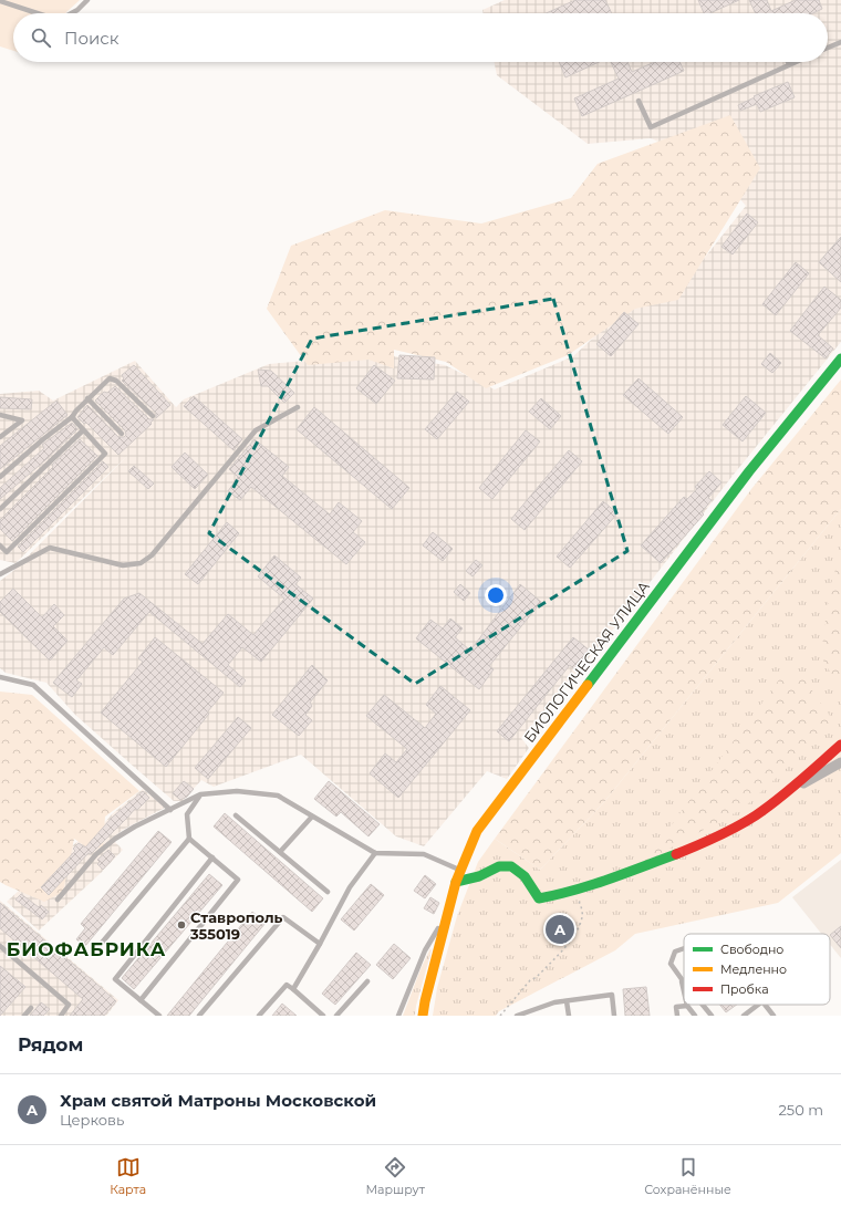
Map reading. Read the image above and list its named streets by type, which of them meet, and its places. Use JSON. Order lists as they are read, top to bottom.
{
  "streets": {
    "street": ["БИОЛОГИЧЕСКАЯ УЛИЦА"]
  },
  "districts": ["БИОФАБРИКА"],
  "places": ["Ставрополь 355019"],
  "legend": ["Свободно", "Медленно", "Пробка"],
  "page": {
    "search": "Поиск",
    "pins": "A",
    "heading": "Рядом",
    "list": [
      {
        "mark": "A",
        "name": "Храм святой Матроны Московской",
        "note": "Церковь",
        "value": "250 m"
      }
    ],
    "nav": ["Карта", "Маршрут", "Сохранённые"]
  }
}
